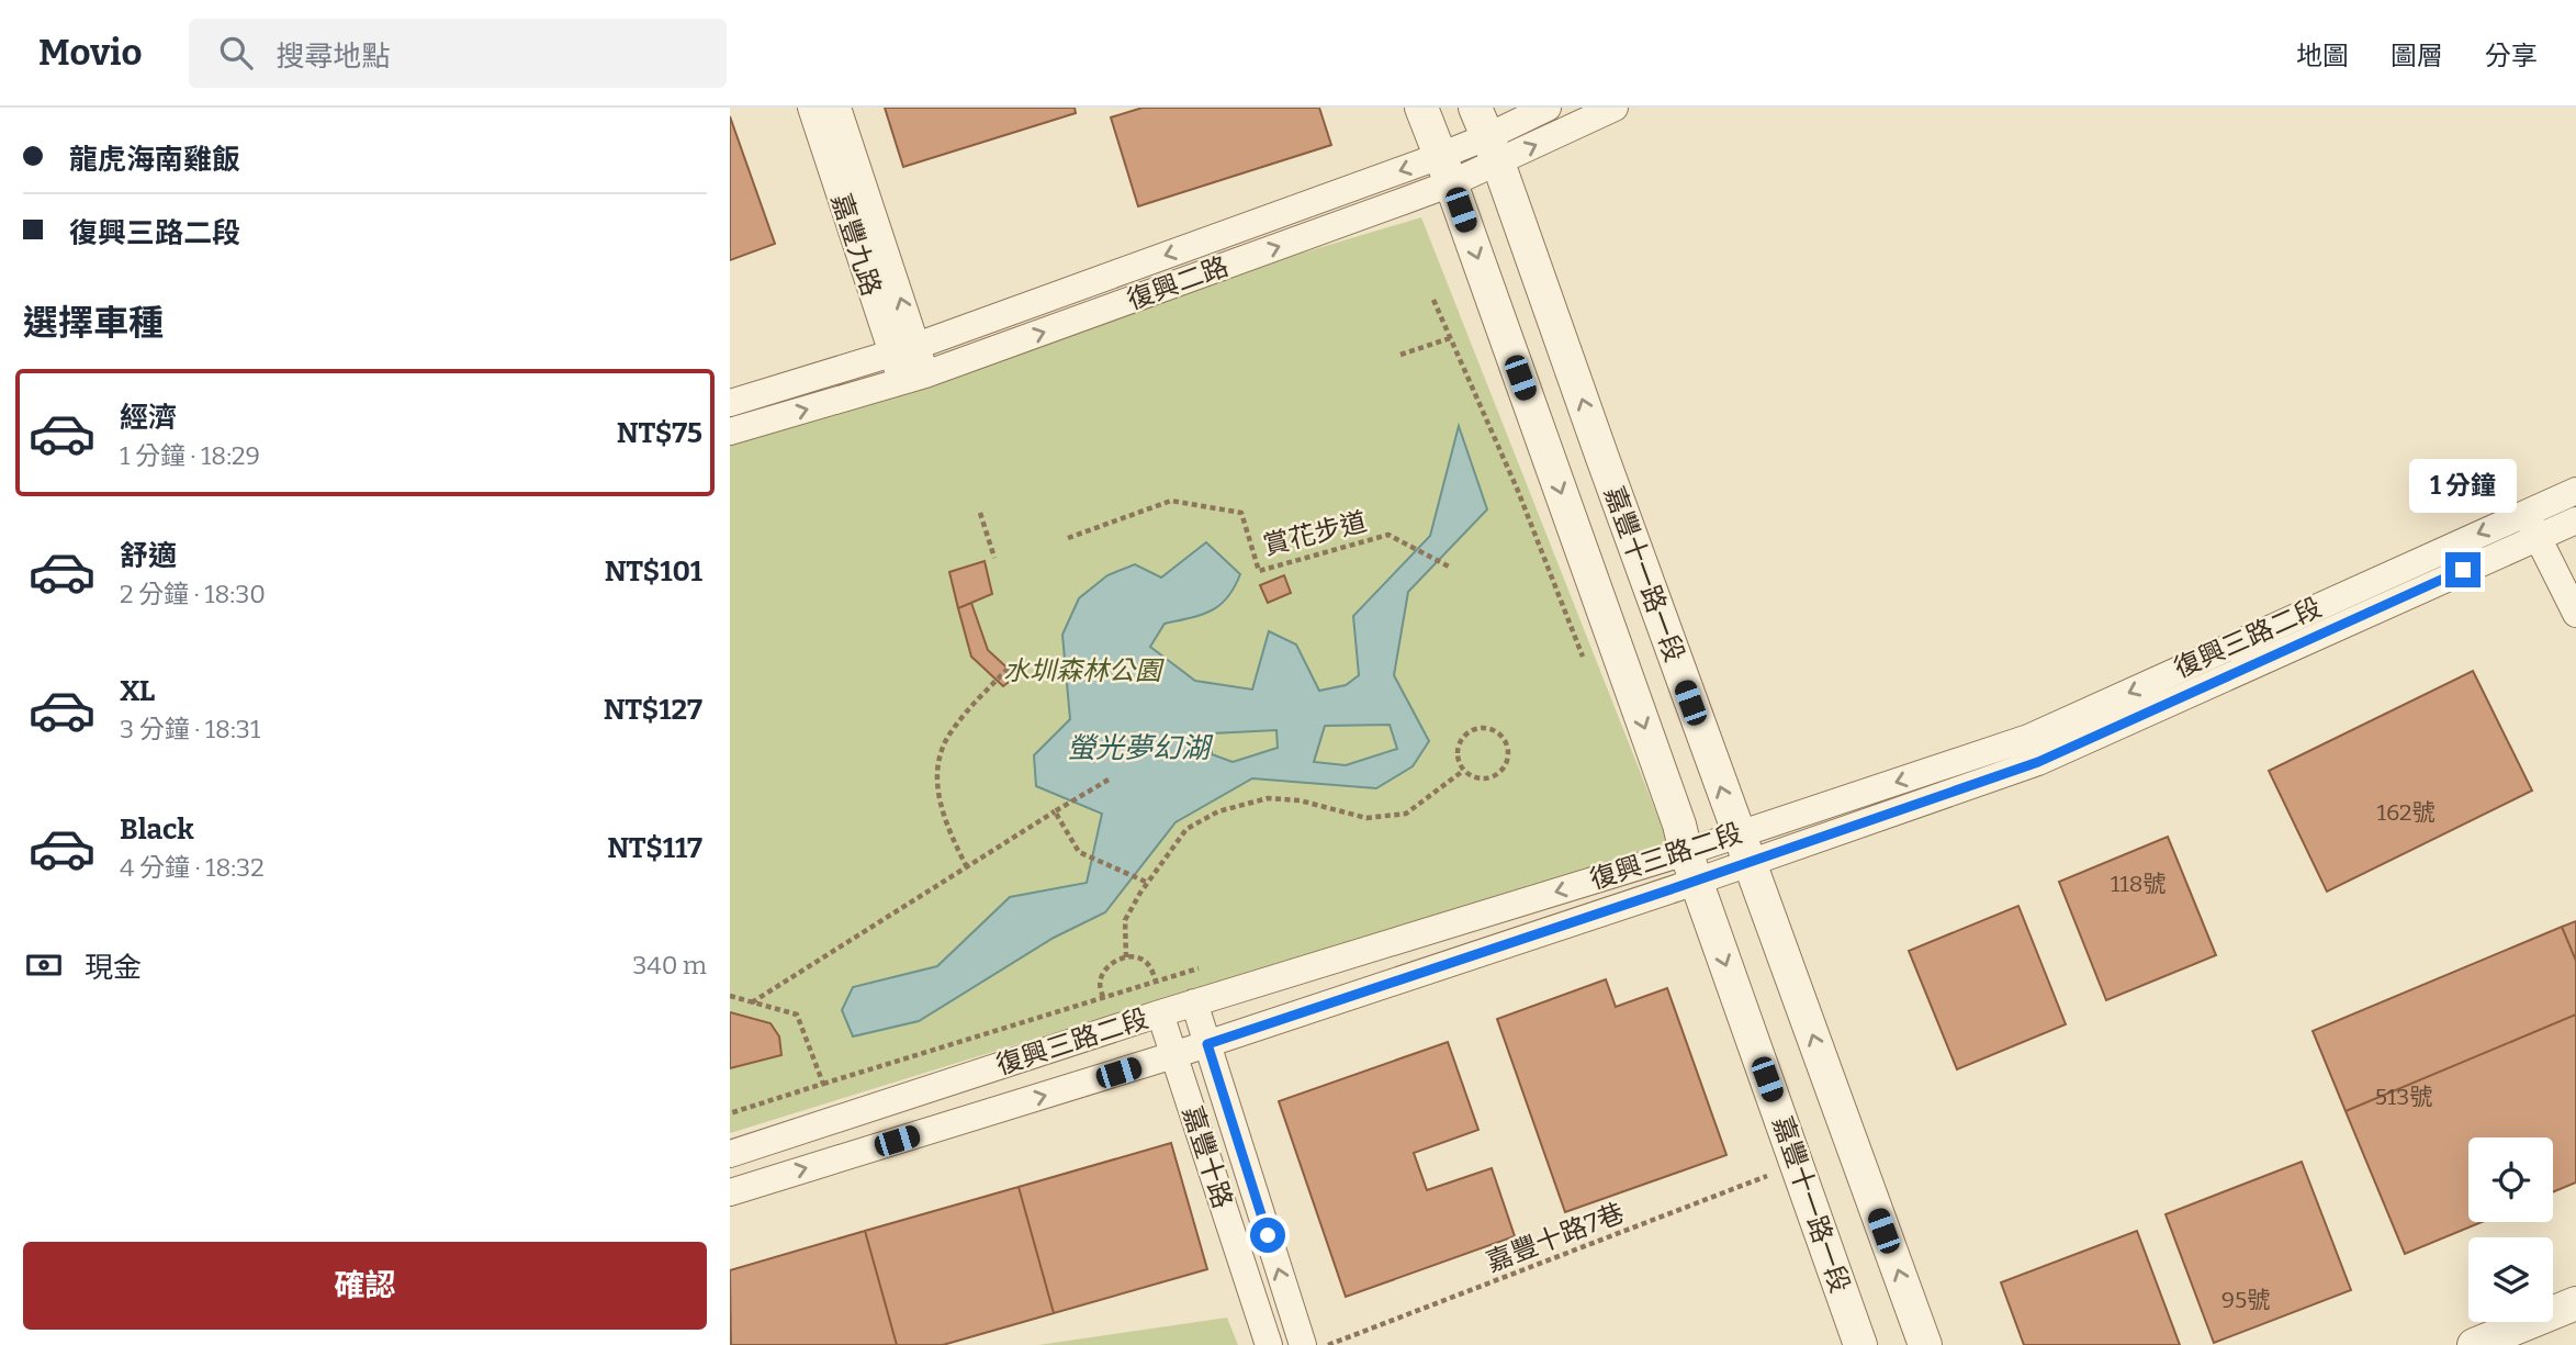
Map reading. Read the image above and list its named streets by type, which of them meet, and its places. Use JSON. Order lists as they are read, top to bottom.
{
  "streets": {
    "street": [
      "嘉豐九路",
      "復興二路",
      "嘉豐十一路一段",
      "復興三路二段",
      "嘉豐十路"
    ],
    "path": ["賞花步道", "嘉豐十路7巷"]
  },
  "crossings": [
    ["嘉豐九路", "復興二路"],
    ["復興二路", "嘉豐十一路一段"],
    ["嘉豐十一路一段", "復興三路二段"],
    ["嘉豐十一路一段", "嘉豐十路7巷"],
    ["復興三路二段", "嘉豐十路"]
  ],
  "water": ["螢光夢幻湖"],
  "parks": ["水圳森林公園"],
  "house_numbers": [
    "162號",
    "118號",
    "513號",
    "95號"
  ],
  "page": {
    "header": "Movio",
    "search": "搜尋地點",
    "nav": ["地圖", "圖層", "分享"],
    "banner": ["龍虎海南雞飯", "復興三路二段"],
    "heading": "選擇車種",
    "list": [
      {
        "name": "經濟",
        "note": "1 分鐘 · 18:29",
        "value": "NT$75"
      },
      {
        "name": "舒適",
        "note": "2 分鐘 · 18:30",
        "value": "NT$101"
      },
      {
        "name": "XL",
        "note": "3 分鐘 · 18:31",
        "value": "NT$127"
      },
      {
        "name": "Black",
        "note": "4 分鐘 · 18:32",
        "value": "NT$117"
      }
    ],
    "bubble": "1 分鐘",
    "pay": ["現金", "340 m"],
    "buttons": "確認"
  }
}
